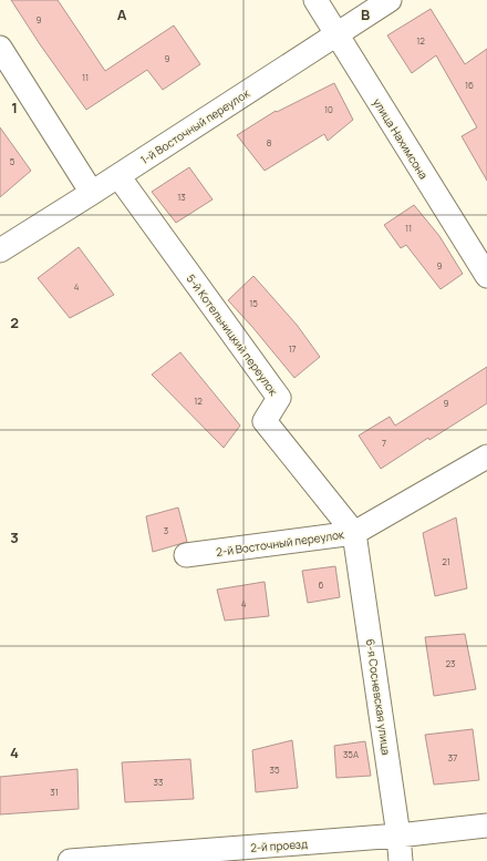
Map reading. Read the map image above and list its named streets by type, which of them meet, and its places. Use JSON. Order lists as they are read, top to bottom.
{
  "streets": {
    "street": [
      "1-й Восточный переулок",
      "улица Нахимсона",
      "5-й Котельницкий переулок",
      "2-й Восточный переулок",
      "6-я Сосневская улица",
      "2-й проезд"
    ]
  },
  "crossings": [
    ["1-й Восточный переулок", "улица Нахимсона"],
    ["1-й Восточный переулок", "5-й Котельницкий переулок"],
    ["5-й Котельницкий переулок", "2-й Восточный переулок"],
    ["5-й Котельницкий переулок", "6-я Сосневская улица"],
    ["2-й Восточный переулок", "6-я Сосневская улица"],
    ["6-я Сосневская улица", "2-й проезд"]
  ],
  "house_numbers": [
    "9",
    "12",
    "9",
    "11",
    "16",
    "10",
    "8",
    "5",
    "13",
    "11",
    "9",
    "4",
    "15",
    "17",
    "12",
    "9",
    "7",
    "3",
    "21",
    "6",
    "4",
    "23",
    "35А",
    "37",
    "35",
    "33",
    "31"
  ],
  "grid": {
    "columns": ["A", "B"],
    "rows": [
      "1",
      "2",
      "3",
      "4"
    ]
  }
}
